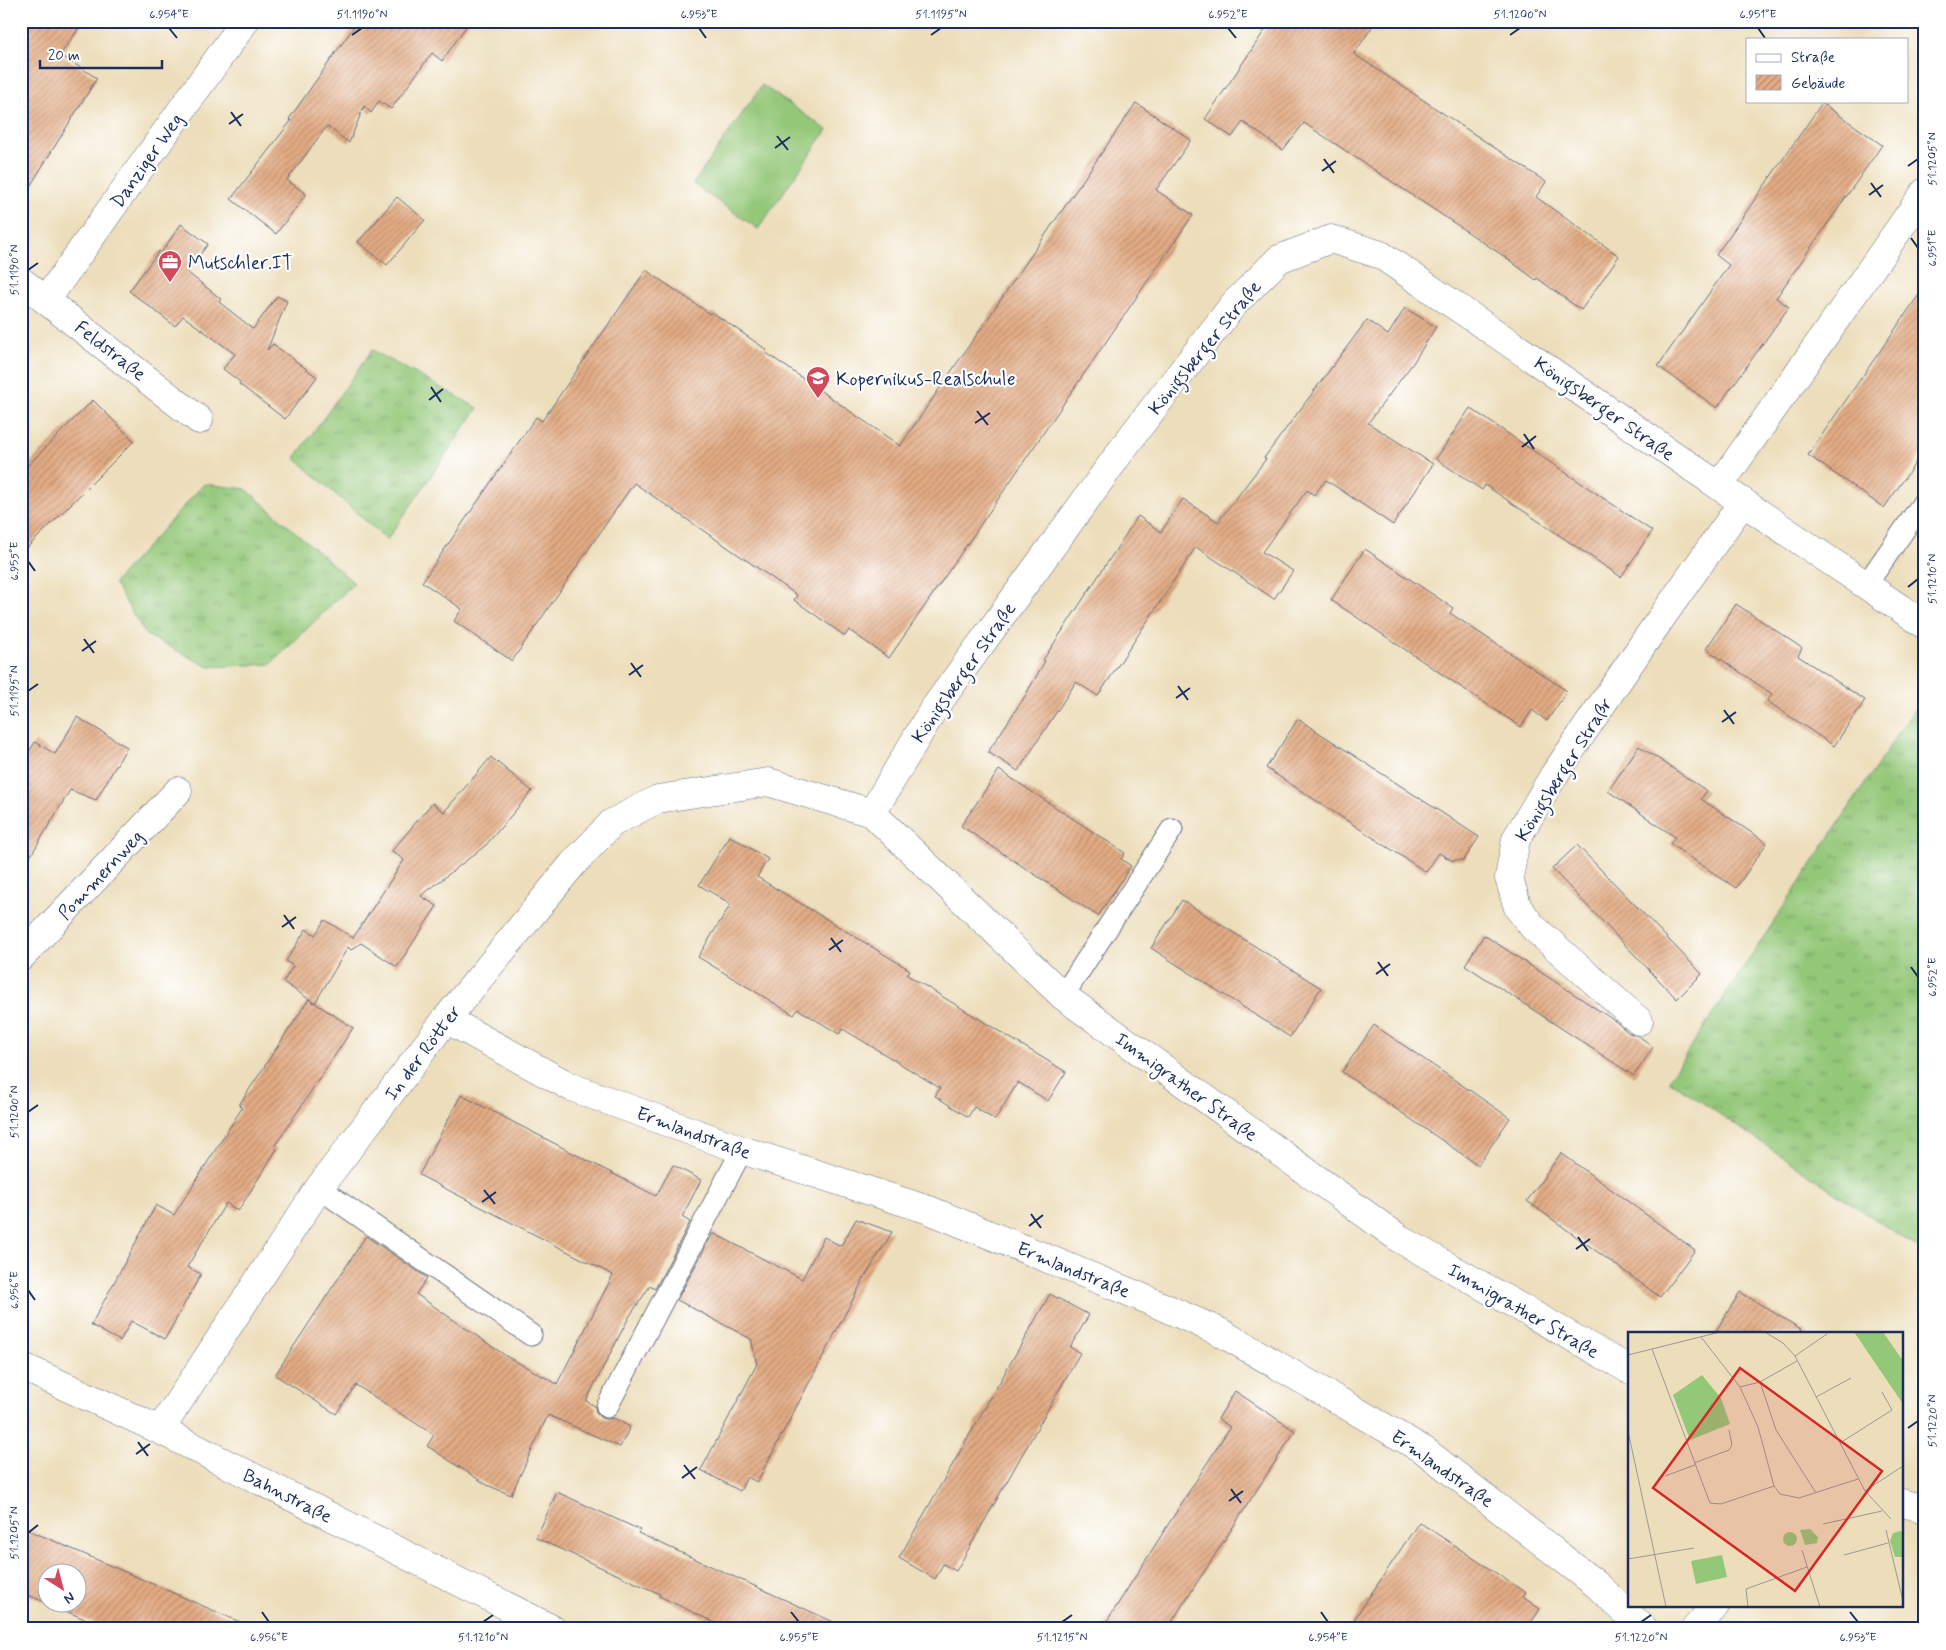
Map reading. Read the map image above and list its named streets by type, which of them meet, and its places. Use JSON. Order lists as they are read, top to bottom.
{
  "streets": {
    "street": [
      "Danziger Weg",
      "Königsberger Straße",
      "Feldstraße",
      "Königsberger Straßr",
      "Pommernweg",
      "In der Rötter",
      "Immigrather Straße",
      "Ermlandstraße",
      "Bahnstraße"
    ]
  },
  "crossings": [
    ["Danziger Weg", "Feldstraße"],
    ["Königsberger Straße", "Königsberger Straßr"],
    ["Königsberger Straße", "Immigrather Straße"],
    ["In der Rötter", "Immigrather Straße"],
    ["In der Rötter", "Ermlandstraße"],
    ["In der Rötter", "Bahnstraße"]
  ],
  "places": {
    "office": ["Mutschler.IT"],
    "school or university": ["Kopernikus-Realschule"]
  },
  "legend": ["Straße", "Gebäude"],
  "scale_bar": "20 m",
  "north": "bottom right",
  "coordinates": [
    "6.954°E",
    "51.1190°N",
    "6.953°E",
    "51.1195°N",
    "6.952°E",
    "51.1200°N",
    "6.951°E",
    "51.1205°N",
    "6.955°E",
    "51.1210°N",
    "6.956°E",
    "51.1220°N",
    "51.1215°N"
  ]
}
